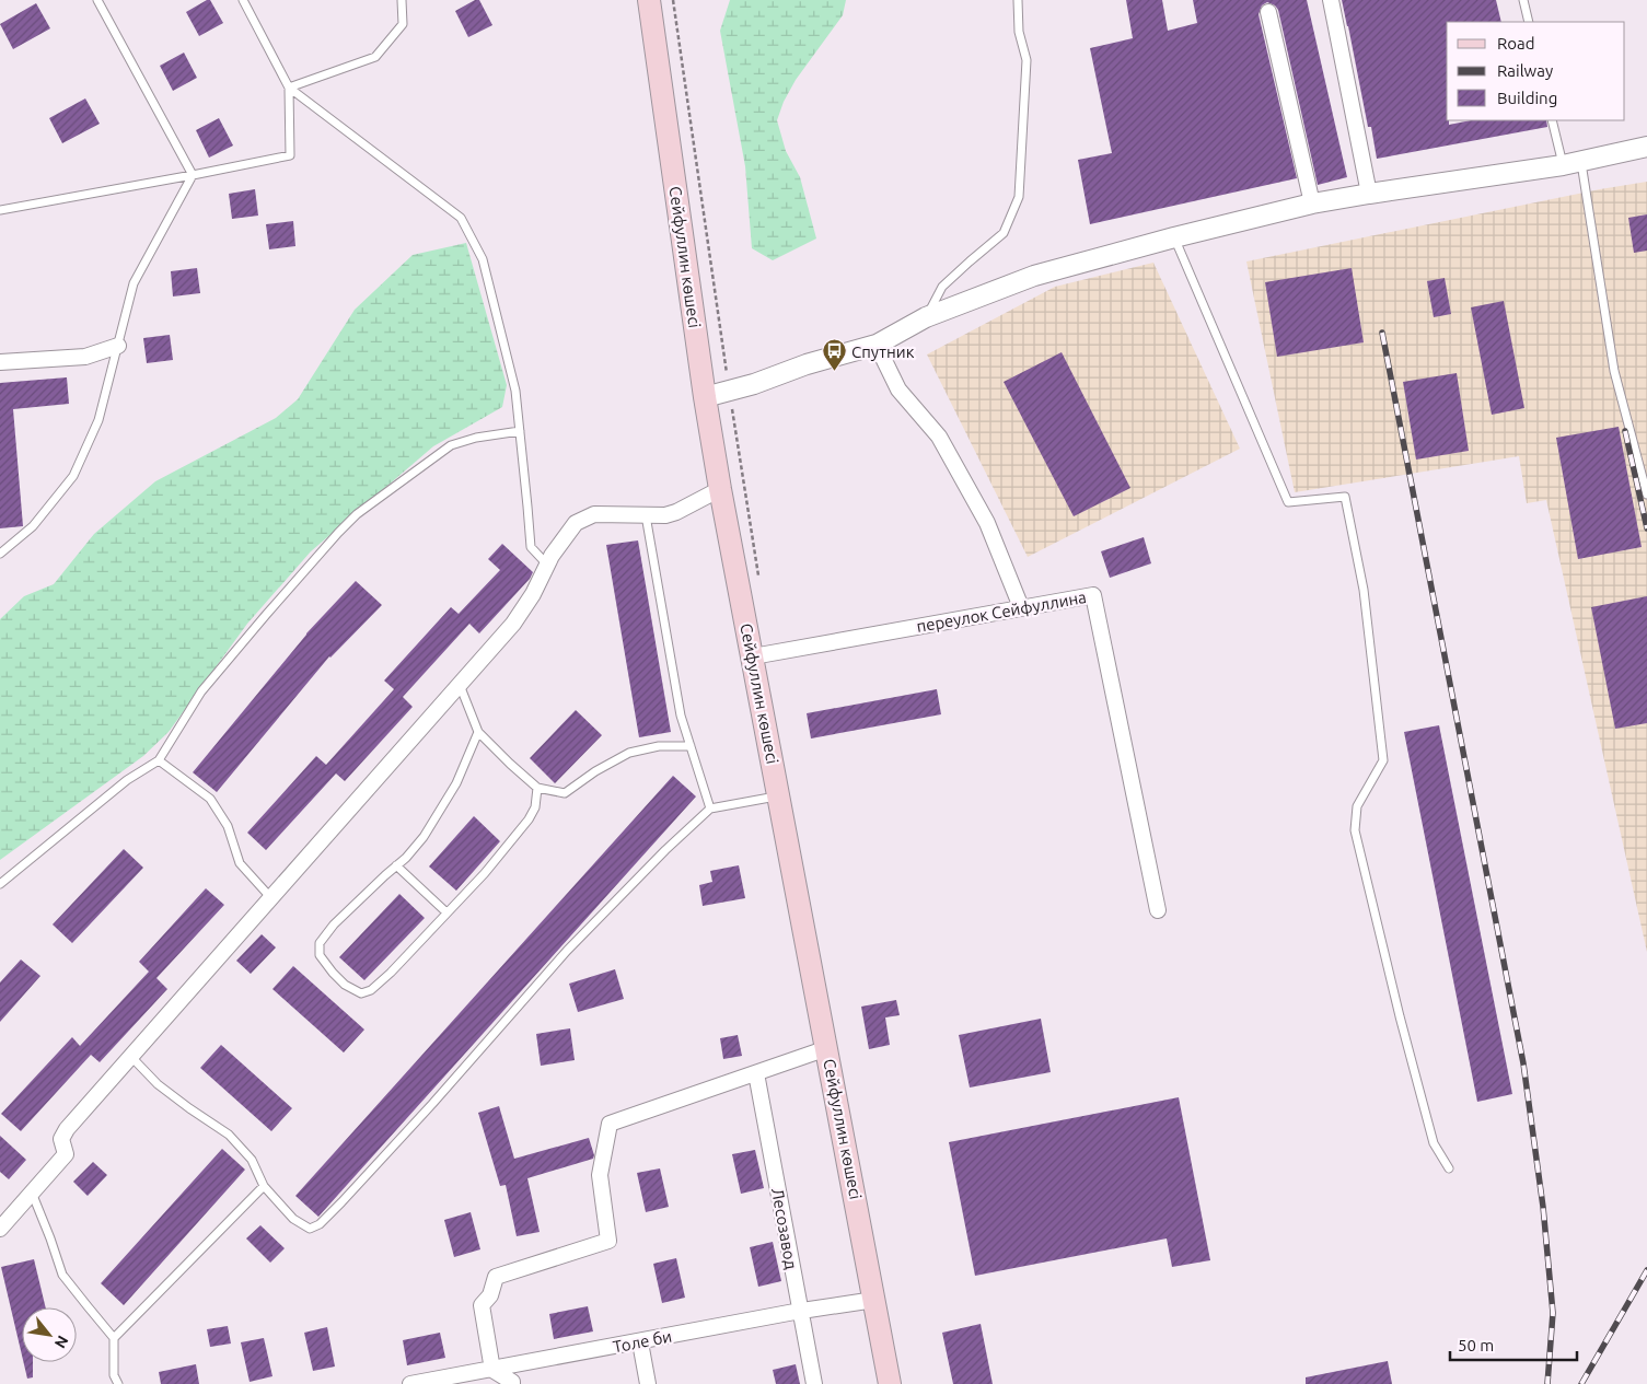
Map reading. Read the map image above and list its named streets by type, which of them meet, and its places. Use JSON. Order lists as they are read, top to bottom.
{
  "streets": {
    "main road": ["Сейфуллин көшесі"],
    "street": ["переулок Сейфуллина", "Лесозавод", "Толе би"]
  },
  "crossings": [
    ["Сейфуллин көшесі", "переулок Сейфуллина"],
    ["Сейфуллин көшесі", "Толе би"],
    ["Лесозавод", "Толе би"]
  ],
  "places": {
    "bus stop": ["Спутник"]
  },
  "legend": ["Road", "Railway", "Building"],
  "scale_bar": "50 m",
  "north": "bottom right"
}
